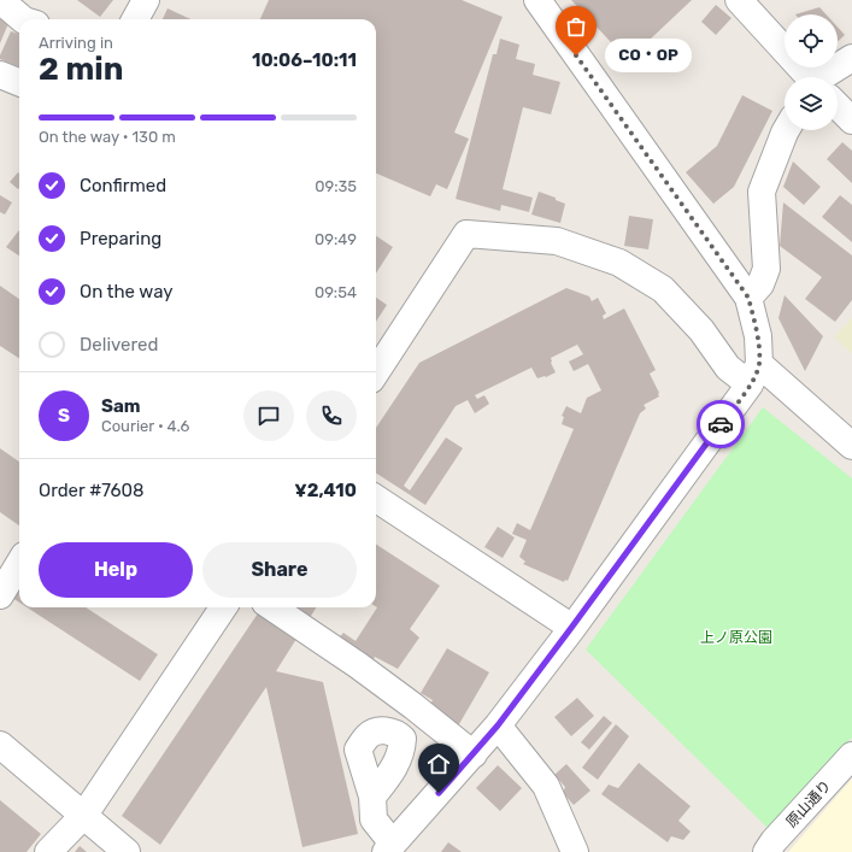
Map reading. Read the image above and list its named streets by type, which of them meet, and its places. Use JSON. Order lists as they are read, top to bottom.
{
  "streets": {
    "street": ["原山通り"]
  },
  "parks": ["上ノ原公園"],
  "places": ["CO・OP"],
  "page": {
    "heading": ["2 min", "Arriving in", "10:06–10:11"],
    "panel": [
      "Sam",
      "Courier · 4.6",
      "Order #7608",
      "¥2,410"
    ],
    "bubble": "CO・OP",
    "bar": "On the way · 130 m",
    "list": [
      ["Confirmed", "09:35"],
      ["Preparing", "09:49"],
      ["On the way", "09:54"],
      "Delivered"
    ],
    "round": "S",
    "buttons": ["Help", "Share"]
  }
}
